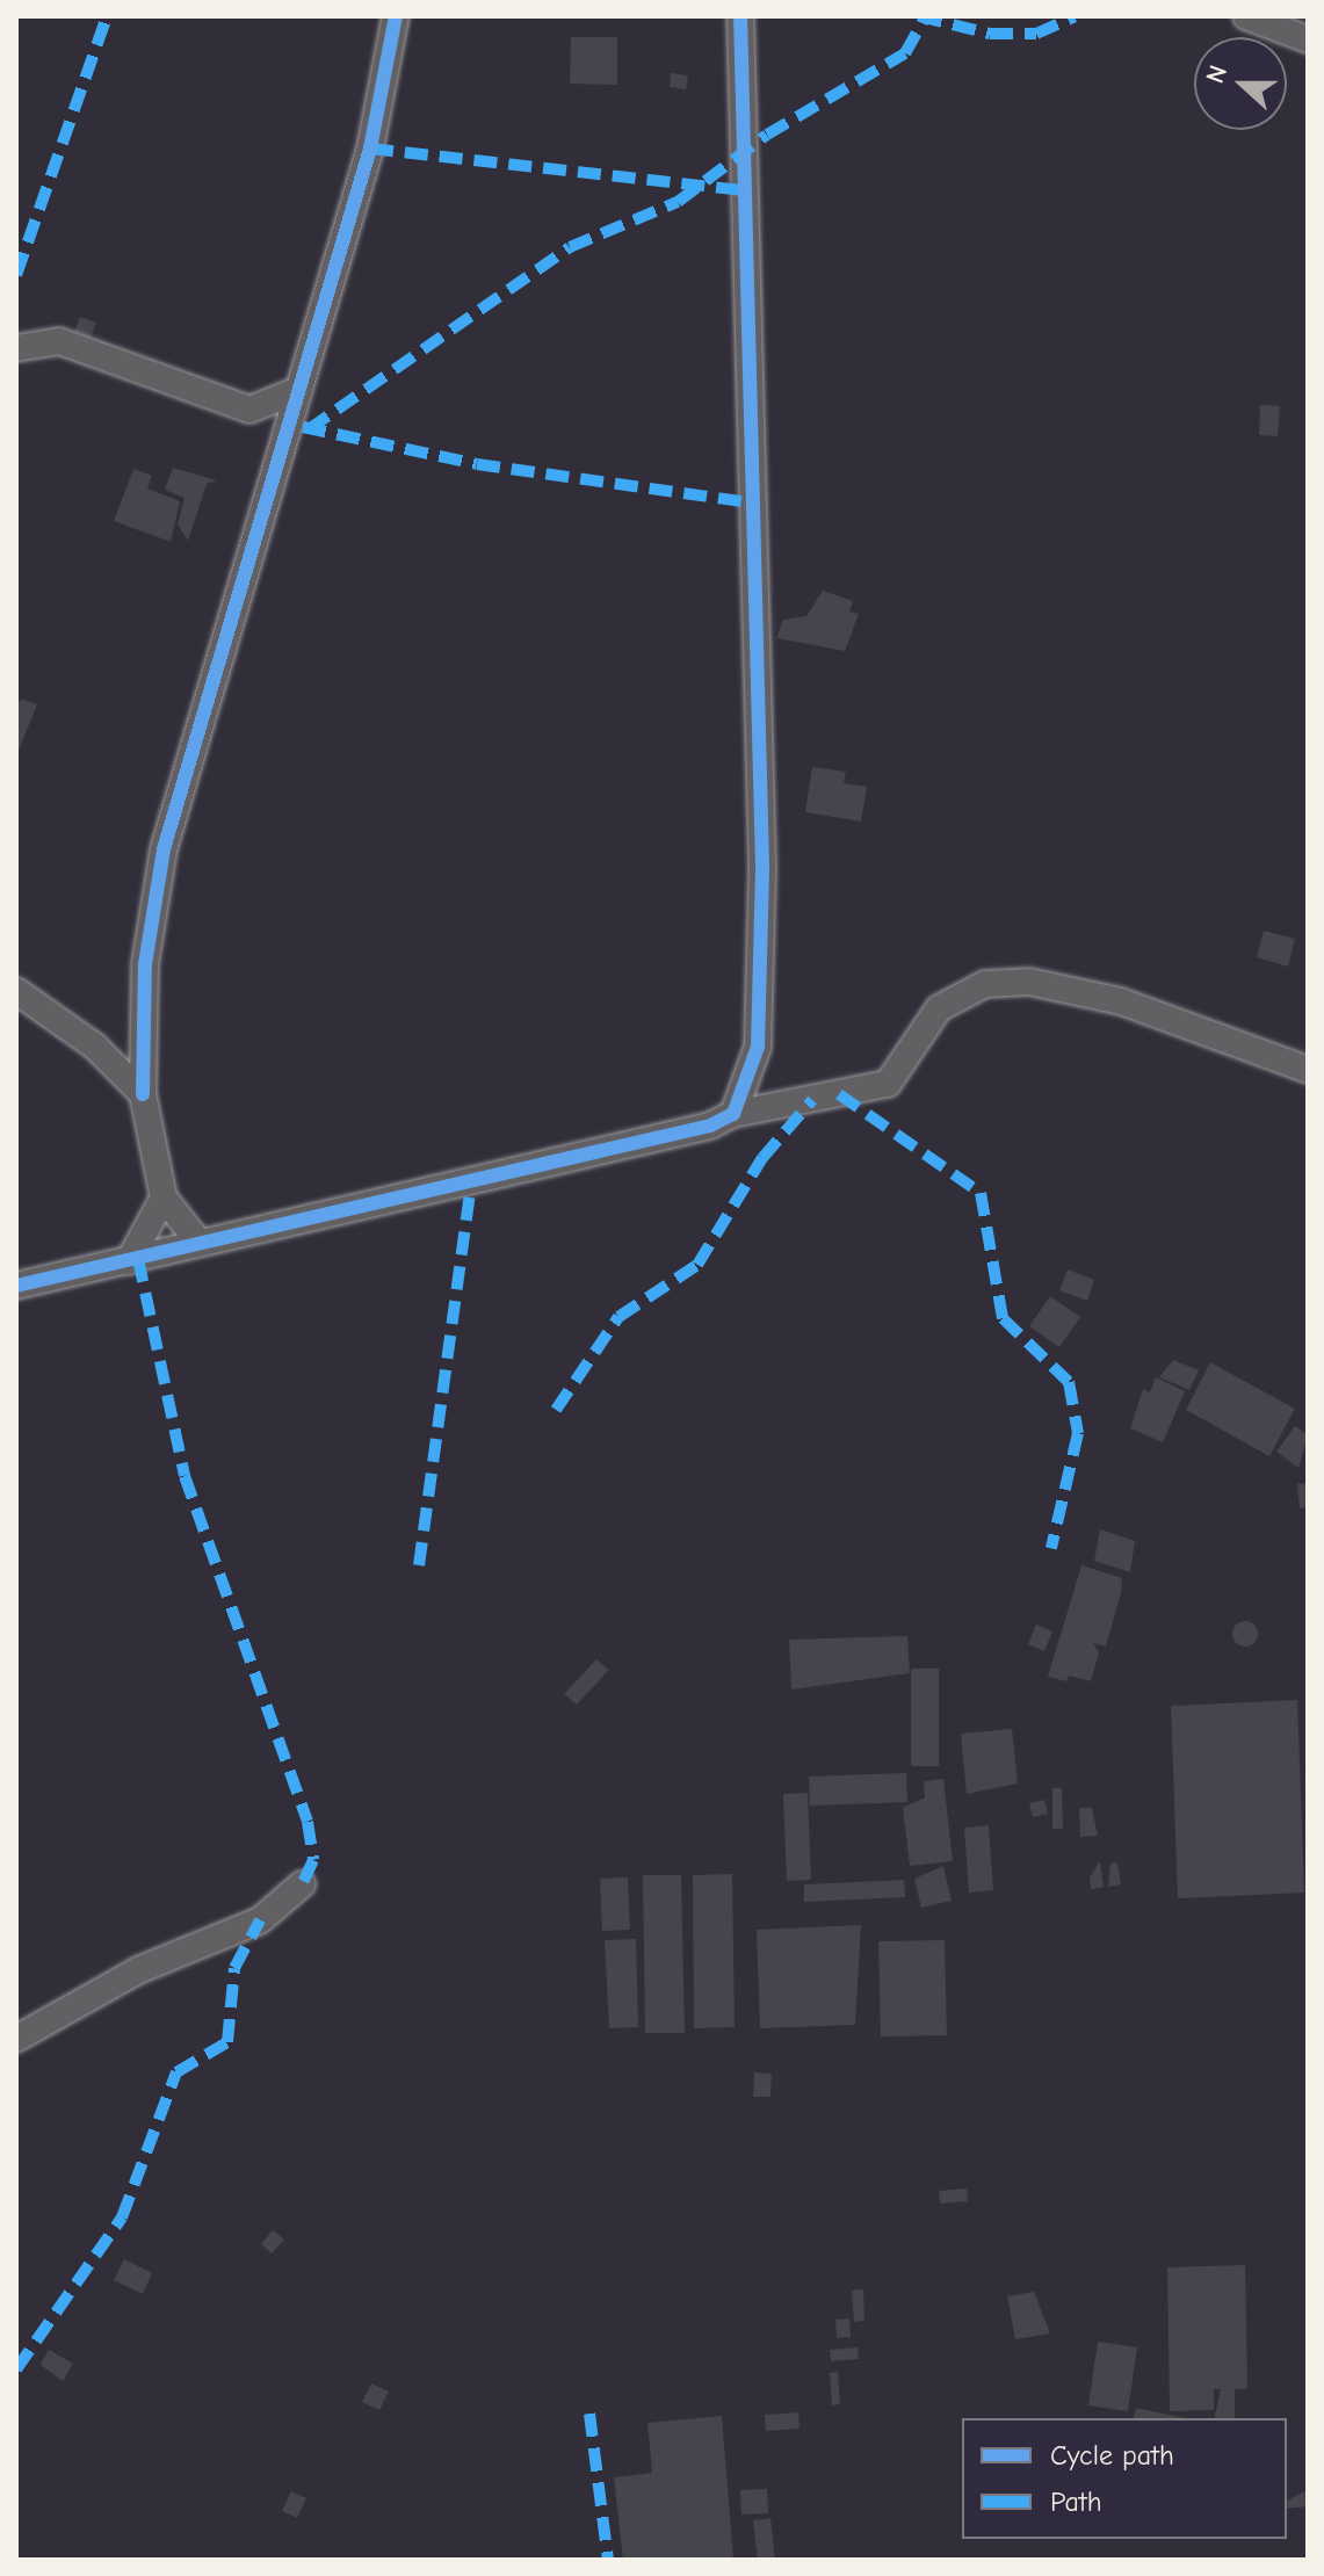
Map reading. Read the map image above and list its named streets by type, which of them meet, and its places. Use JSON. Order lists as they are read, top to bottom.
{
  "legend": ["Cycle path", "Path"],
  "north": "left"
}
